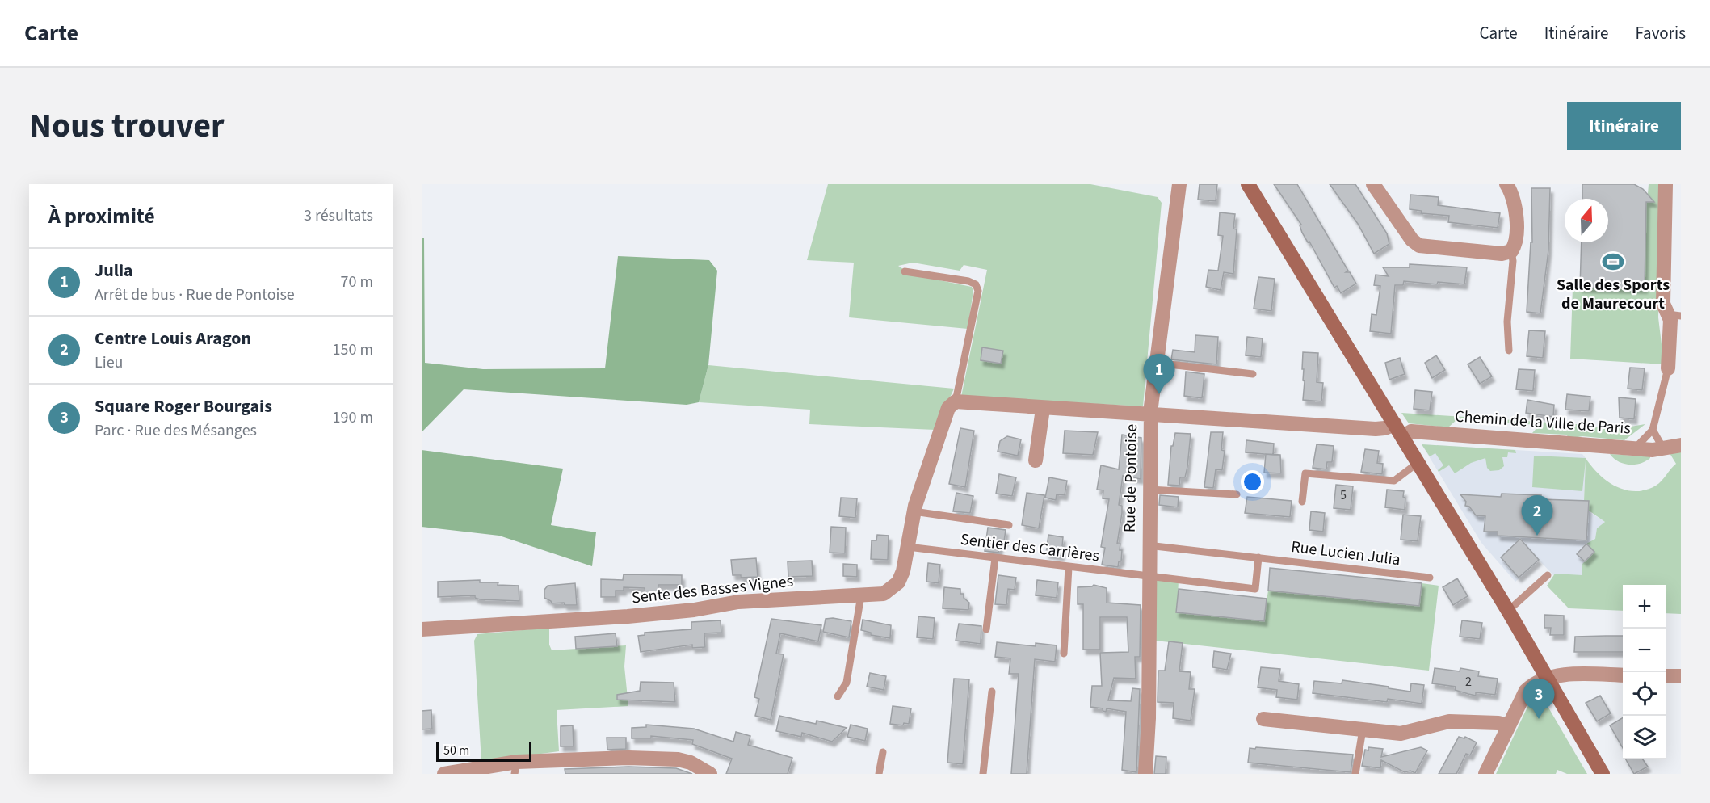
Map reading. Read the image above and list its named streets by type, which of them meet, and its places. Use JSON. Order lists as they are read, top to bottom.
{
  "streets": {
    "street": ["Chemin de la Ville de Paris", "Rue de Pontoise", "Sente des Basses Vignes"],
    "lane": ["Sentier des Carrières", "Rue Lucien Julia"]
  },
  "crossings": [
    ["Rue de Pontoise", "Sentier des Carrières"],
    ["Rue de Pontoise", "Rue Lucien Julia"],
    ["Sentier des Carrières", "Sente des Basses Vignes"]
  ],
  "places": {
    "sports": ["Salle des Sports de Maurecourt"]
  },
  "house_numbers": ["5", "2"],
  "scale_bar": "50 m",
  "north": "top",
  "page": {
    "header": "Carte",
    "nav": ["Carte", "Itinéraire", "Favoris"],
    "title": "Nous trouver",
    "buttons": "Itinéraire",
    "heading": ["À proximité", "3 résultats"],
    "list": [
      {
        "mark": "1",
        "name": "Julia",
        "note": "Arrêt de bus · Rue de Pontoise",
        "value": "70 m"
      },
      {
        "mark": "2",
        "name": "Centre Louis Aragon",
        "note": "Lieu",
        "value": "150 m"
      },
      {
        "mark": "3",
        "name": "Square Roger Bourgais",
        "note": "Parc · Rue des Mésanges",
        "value": "190 m"
      }
    ],
    "pins": ["1", "2", "3"],
    "map_buttons": ["+", "−"],
    "scale": "50 m"
  }
}
